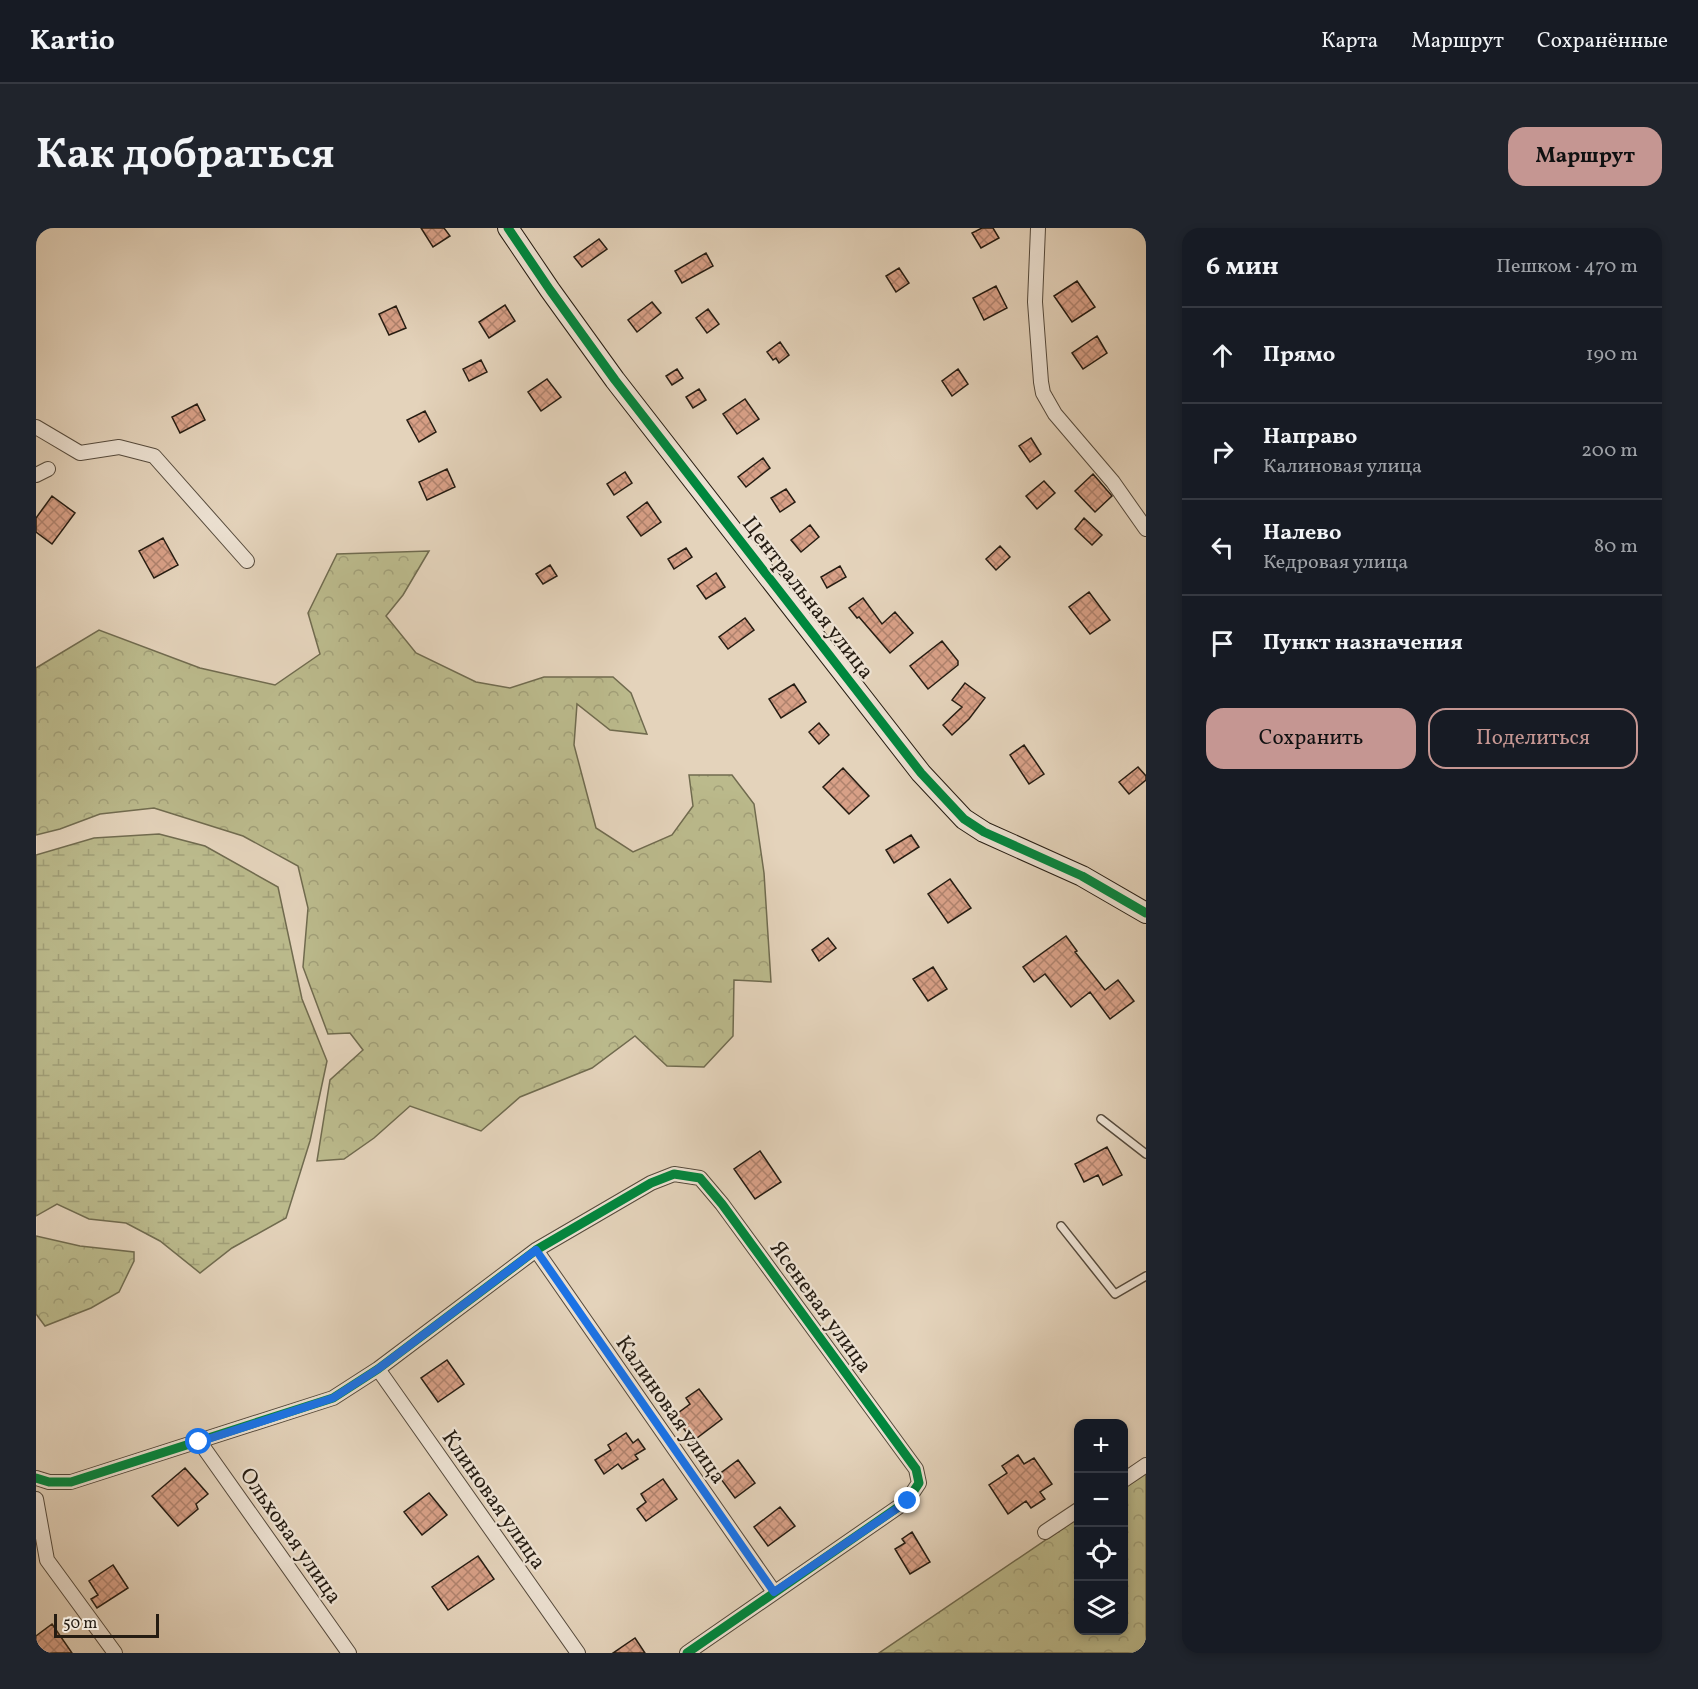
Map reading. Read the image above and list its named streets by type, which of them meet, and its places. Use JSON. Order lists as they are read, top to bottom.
{
  "streets": {
    "street": [
      "Центральная улица",
      "Ясеневая улица",
      "Калиновая улица",
      "Клиновая улица",
      "Ольховая улица"
    ]
  },
  "crossings": [
    ["Ясеневая улица", "Калиновая улица"]
  ],
  "scale_bar": "50 m",
  "page": {
    "header": "Kartio",
    "nav": ["Карта", "Маршрут", "Сохранённые"],
    "title": "Как добраться",
    "buttons": [
      "Маршрут",
      ["Сохранить", "Поделиться"]
    ],
    "heading": ["6 мин", "Пешком · 470 m"],
    "list": [
      ["Прямо", "190 m"],
      ["Направо", "Калиновая улица", "200 m"],
      ["Налево", "Кедровая улица", "80 m"],
      "Пункт назначения"
    ],
    "map_buttons": ["+", "−"],
    "scale": "50 m"
  }
}
